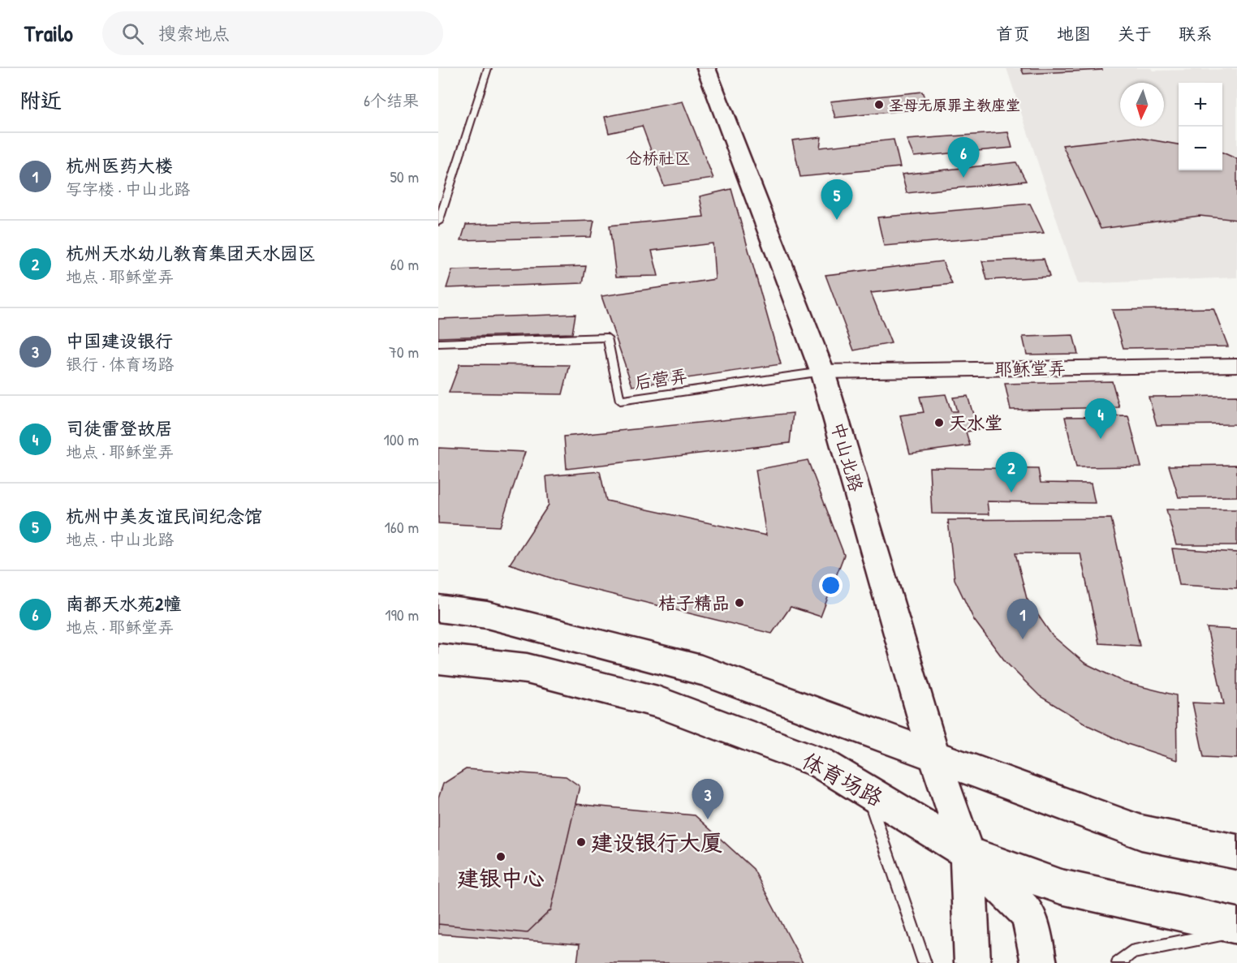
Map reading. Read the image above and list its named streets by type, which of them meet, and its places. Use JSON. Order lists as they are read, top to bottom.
{
  "streets": {
    "main road": ["中山北路", "体育场路"],
    "street": ["耶稣堂弄"],
    "lane": ["后营弄"]
  },
  "crossings": [
    ["耶稣堂弄", "后营弄"],
    ["耶稣堂弄", "中山北路"],
    ["后营弄", "中山北路"],
    ["中山北路", "体育场路"]
  ],
  "districts": ["仓桥社区"],
  "places": [
    "圣母无原罪主教座堂",
    "天水堂",
    "桔子精品",
    "建设银行大厦",
    "建银中心"
  ],
  "north": "bottom",
  "page": {
    "header": "Trailo",
    "search": "搜索地点",
    "nav": [
      "首页",
      "地图",
      "关于",
      "联系"
    ],
    "heading": ["附近", "6个结果"],
    "map_buttons": ["+", "−"],
    "list": [
      {
        "mark": "1",
        "name": "杭州医药大楼",
        "note": "写字楼 · 中山北路",
        "value": "50 m"
      },
      {
        "mark": "2",
        "name": "杭州天水幼儿教育集团天水园区",
        "note": "地点 · 耶稣堂弄",
        "value": "60 m"
      },
      {
        "mark": "3",
        "name": "中国建设银行",
        "note": "银行 · 体育场路",
        "value": "70 m"
      },
      {
        "mark": "4",
        "name": "司徒雷登故居",
        "note": "地点 · 耶稣堂弄",
        "value": "100 m"
      },
      {
        "mark": "5",
        "name": "杭州中美友谊民间纪念馆",
        "note": "地点 · 中山北路",
        "value": "160 m"
      },
      {
        "mark": "6",
        "name": "南都天水苑2幢",
        "note": "地点 · 耶稣堂弄",
        "value": "190 m"
      }
    ],
    "pins": [
      "6",
      "5",
      "4",
      "2",
      "1",
      "3"
    ]
  }
}
